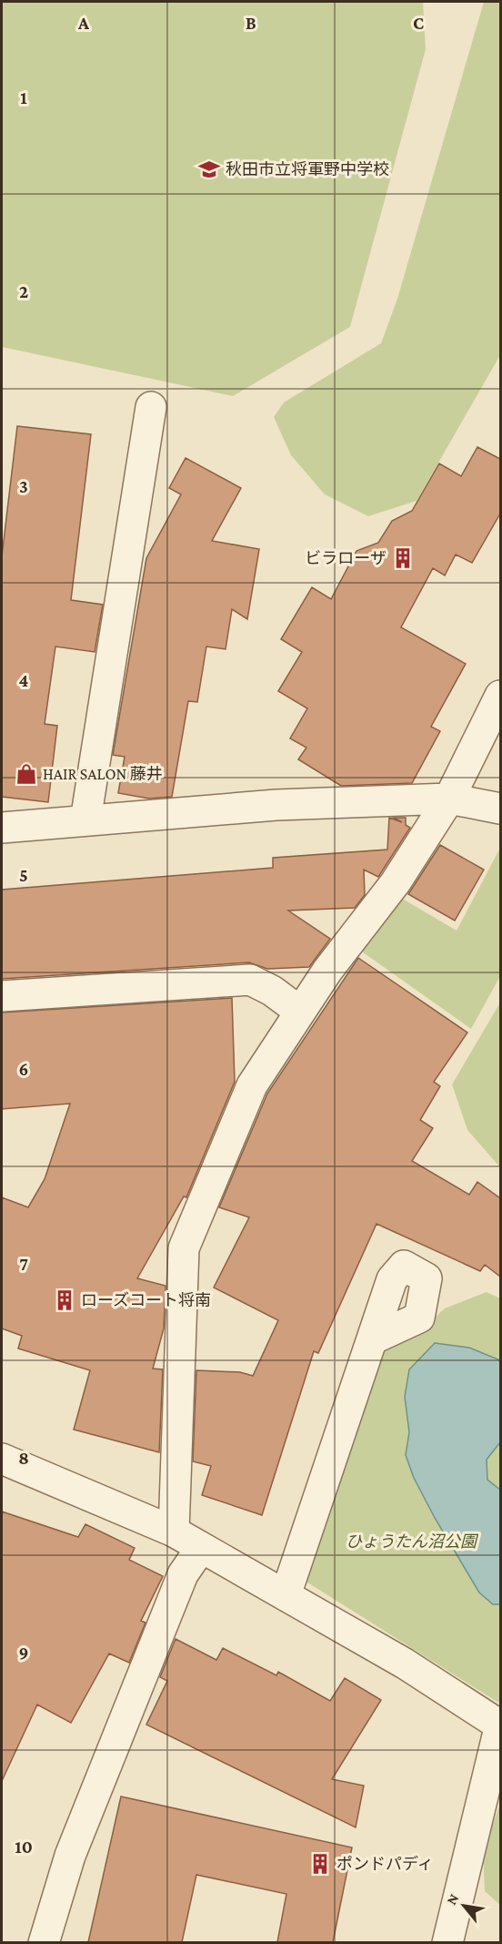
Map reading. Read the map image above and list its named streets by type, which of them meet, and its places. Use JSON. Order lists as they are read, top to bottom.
{
  "parks": ["ひょうたん沼公園"],
  "places": {
    "school or university": ["秋田市立将軍野中学校"],
    "building": ["ビラローザ", "ローズコート将南", "ポンドパディ"],
    "shop": ["HAIR SALON 藤井"]
  },
  "north": "top left",
  "grid": {
    "columns": ["A", "B", "C"],
    "rows": [
      "1",
      "2",
      "3",
      "4",
      "5",
      "6",
      "7",
      "8",
      "9",
      "10"
    ]
  }
}
